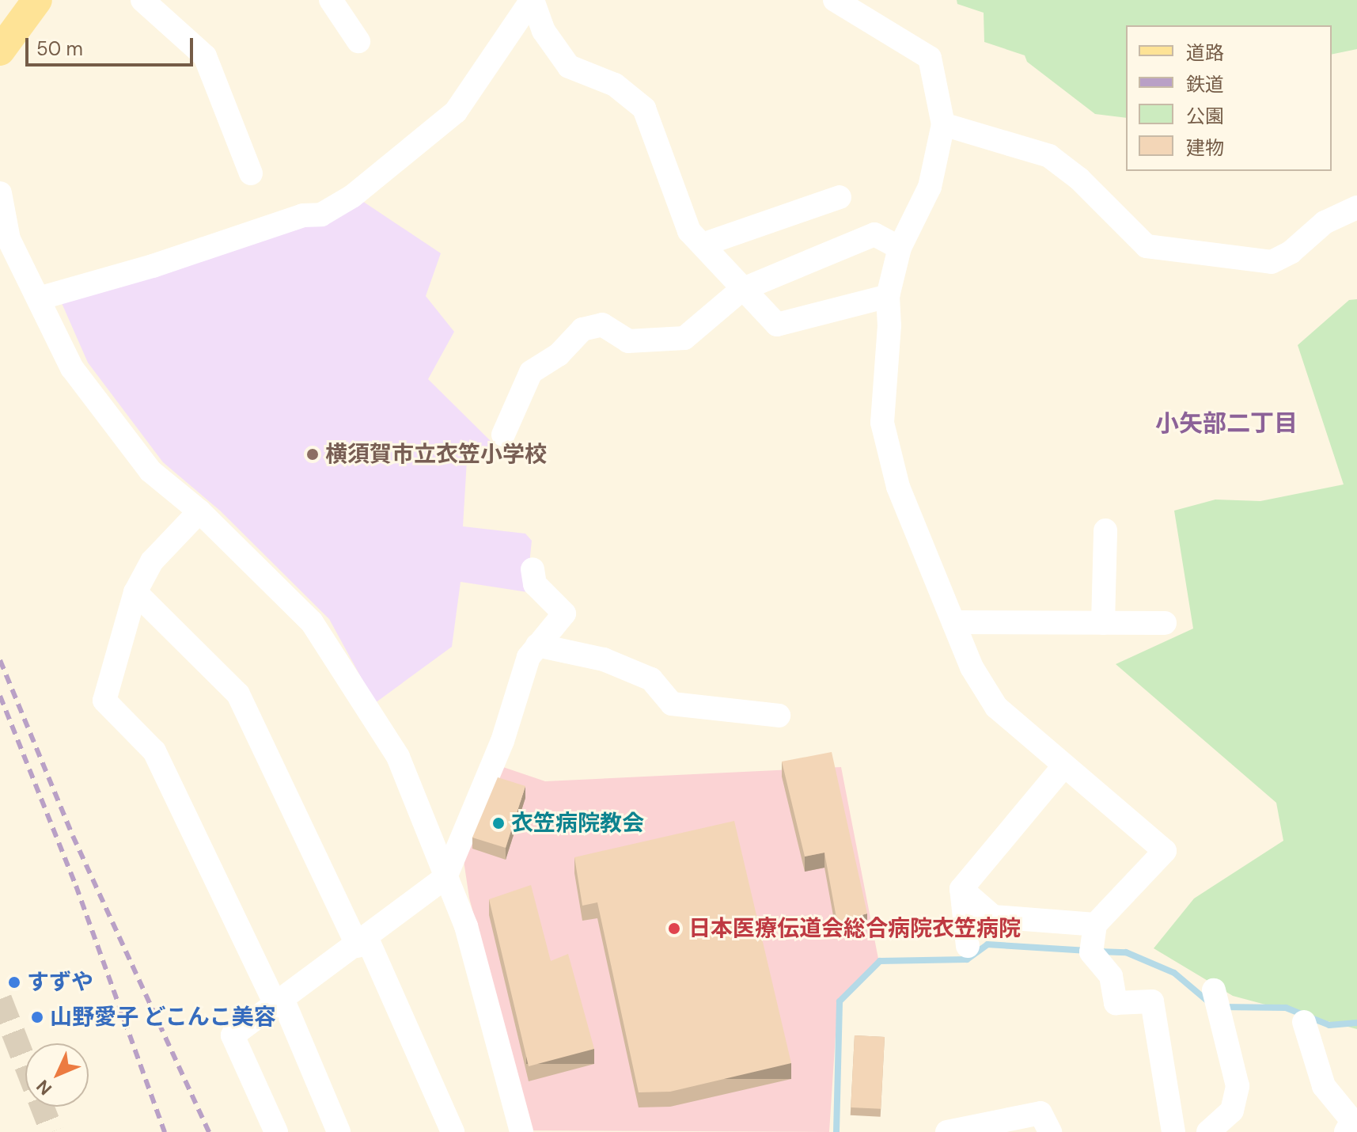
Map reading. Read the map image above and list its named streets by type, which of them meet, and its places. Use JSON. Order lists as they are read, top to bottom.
{
  "districts": ["小矢部二丁目"],
  "places": [
    "横須賀市立衣笠小学校",
    "衣笠病院教会",
    "日本医療伝道会総合病院衣笠病院",
    "すずや",
    "山野愛子 どこんこ美容"
  ],
  "legend": [
    "道路",
    "鉄道",
    "公園",
    "建物"
  ],
  "scale_bar": "50 m",
  "north": "bottom left"
}
